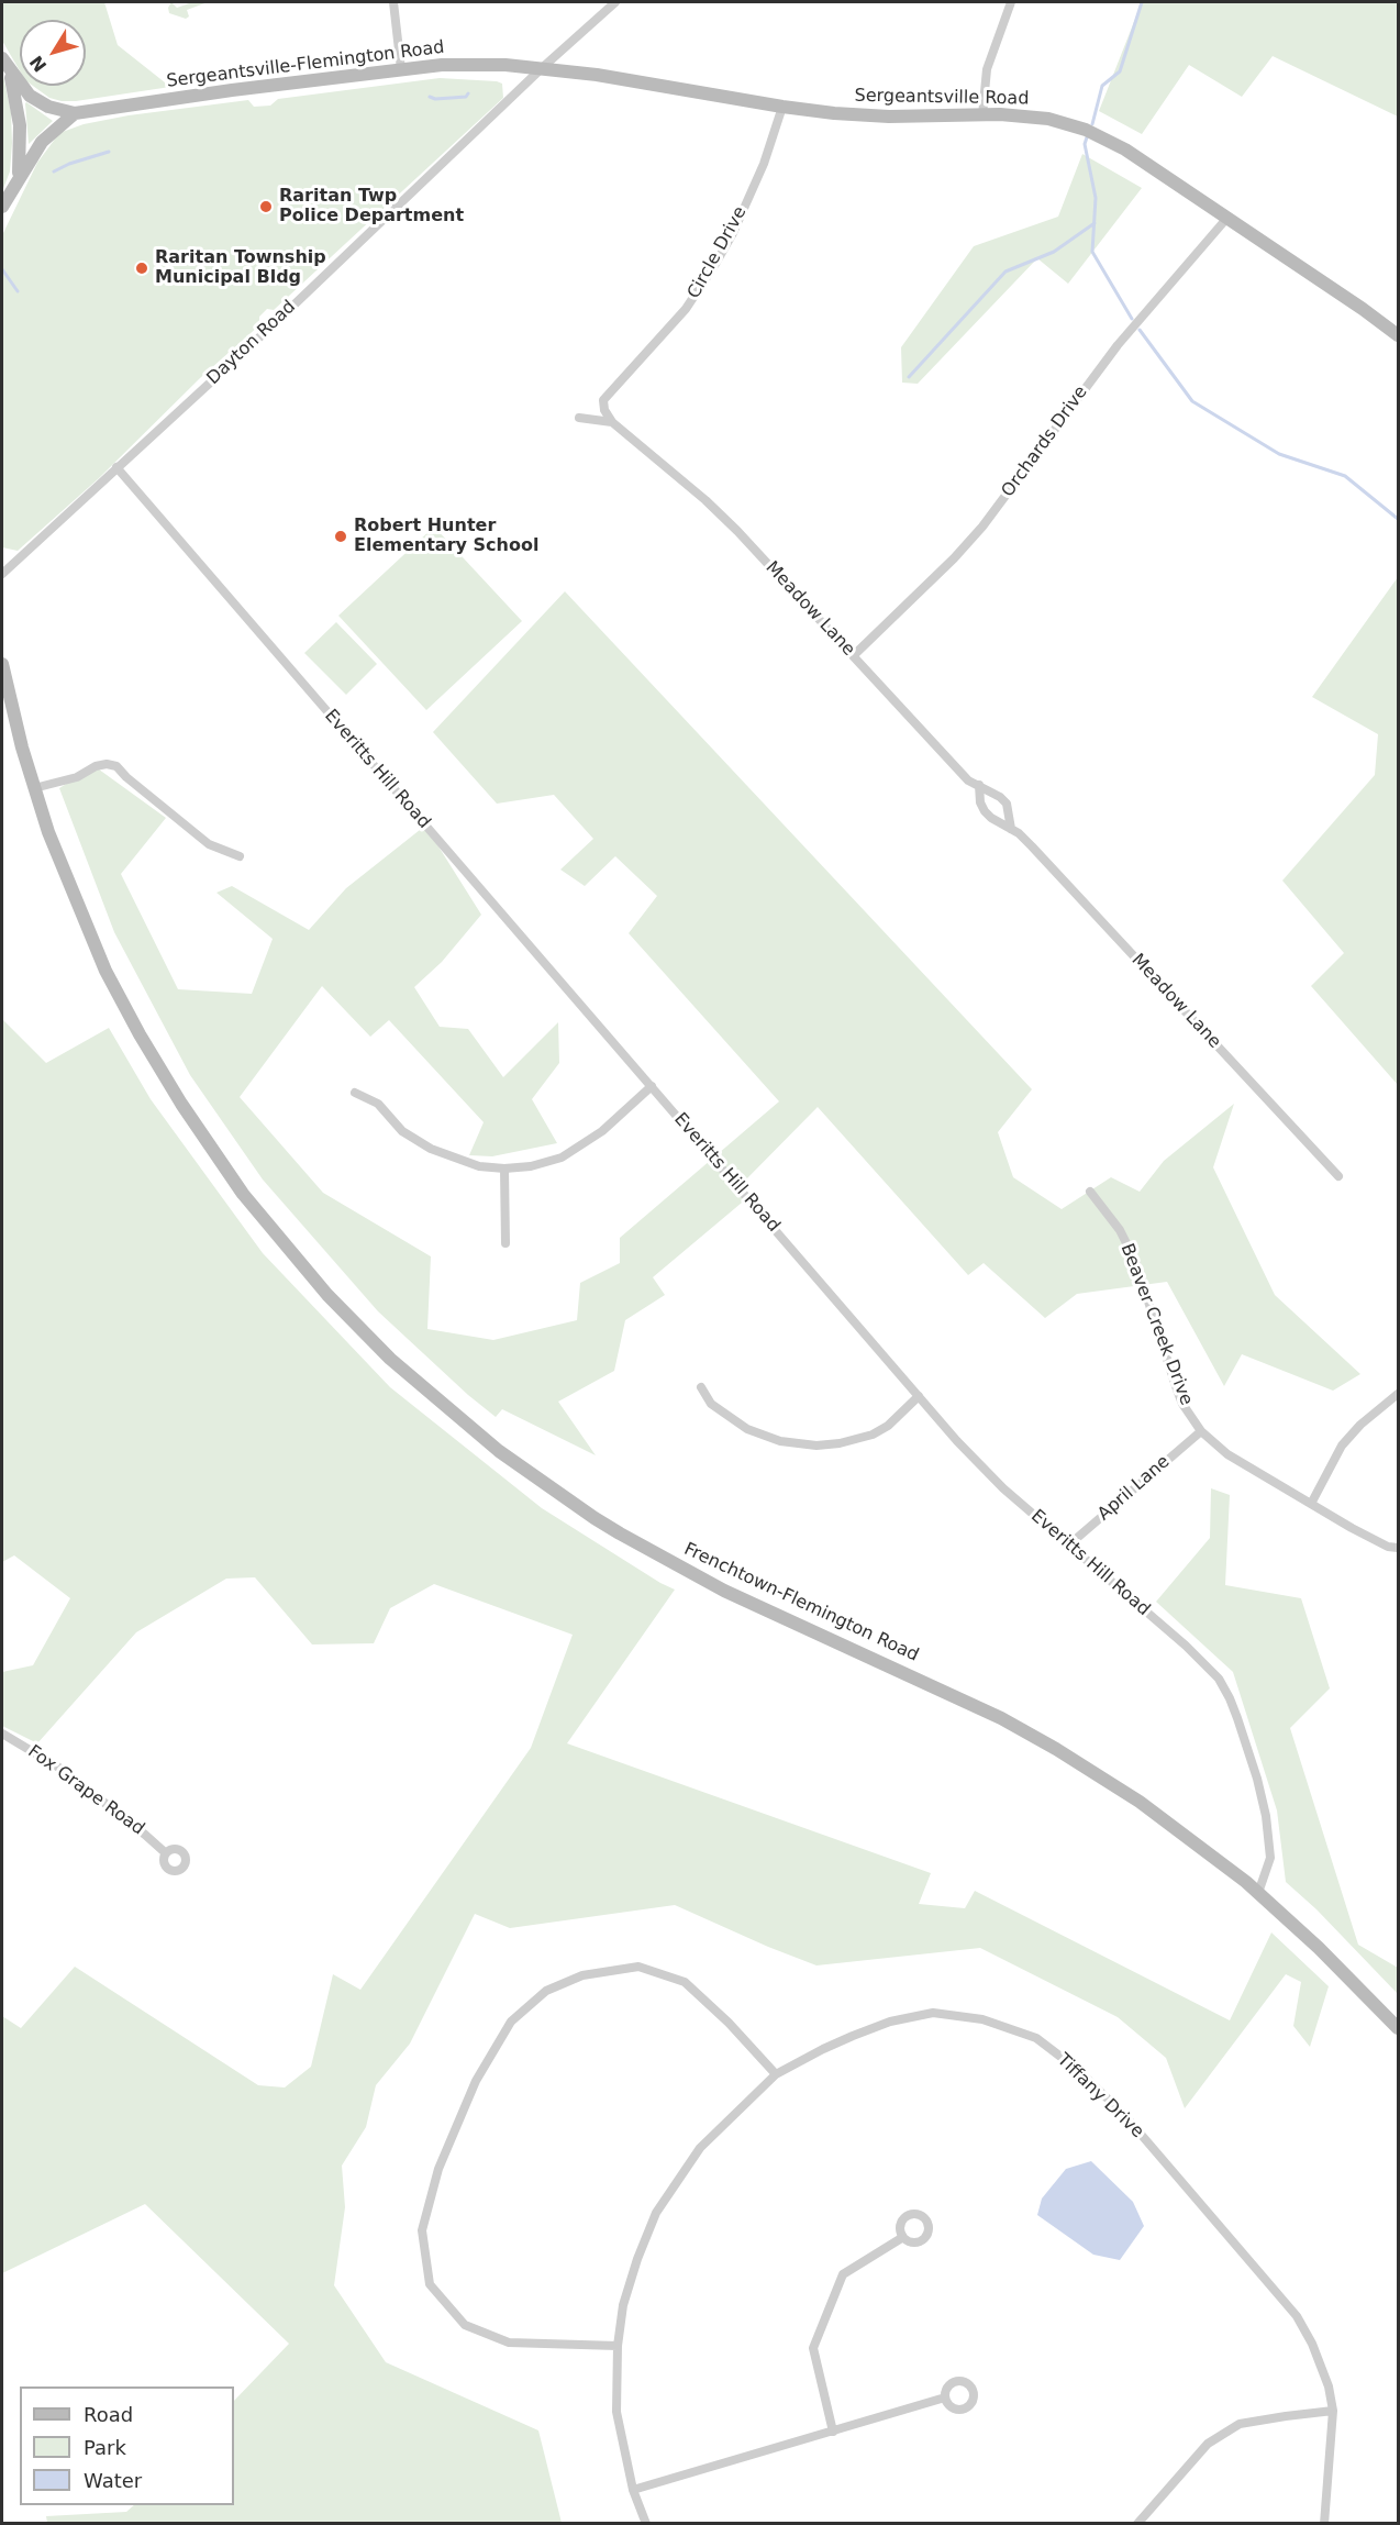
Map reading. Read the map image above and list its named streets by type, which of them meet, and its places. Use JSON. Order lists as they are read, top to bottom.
{
  "streets": {
    "main road": ["Sergeantsville-Flemington Road", "Sergeantsville Road", "Frenchtown-Flemington Road"],
    "street": [
      "Circle Drive",
      "Dayton Road",
      "Orchards Drive",
      "Meadow Lane",
      "Everitts Hill Road",
      "Beaver Creek Drive",
      "April Lane",
      "Fox Grape Road",
      "Tiffany Drive"
    ]
  },
  "crossings": [
    ["Sergeantsville-Flemington Road", "Sergeantsville Road"],
    ["Sergeantsville-Flemington Road", "Dayton Road"],
    ["Sergeantsville Road", "Circle Drive"],
    ["Sergeantsville Road", "Dayton Road"],
    ["Sergeantsville Road", "Orchards Drive"],
    ["Circle Drive", "Meadow Lane"],
    ["Dayton Road", "Everitts Hill Road"],
    ["Orchards Drive", "Meadow Lane"],
    ["Everitts Hill Road", "April Lane"],
    ["Everitts Hill Road", "Frenchtown-Flemington Road"],
    ["Beaver Creek Drive", "April Lane"]
  ],
  "places": ["Raritan Twp Police Department", "Raritan Township Municipal Bldg", "Robert Hunter Elementary School"],
  "legend": ["Road", "Park", "Water"],
  "north": "bottom left"
}
